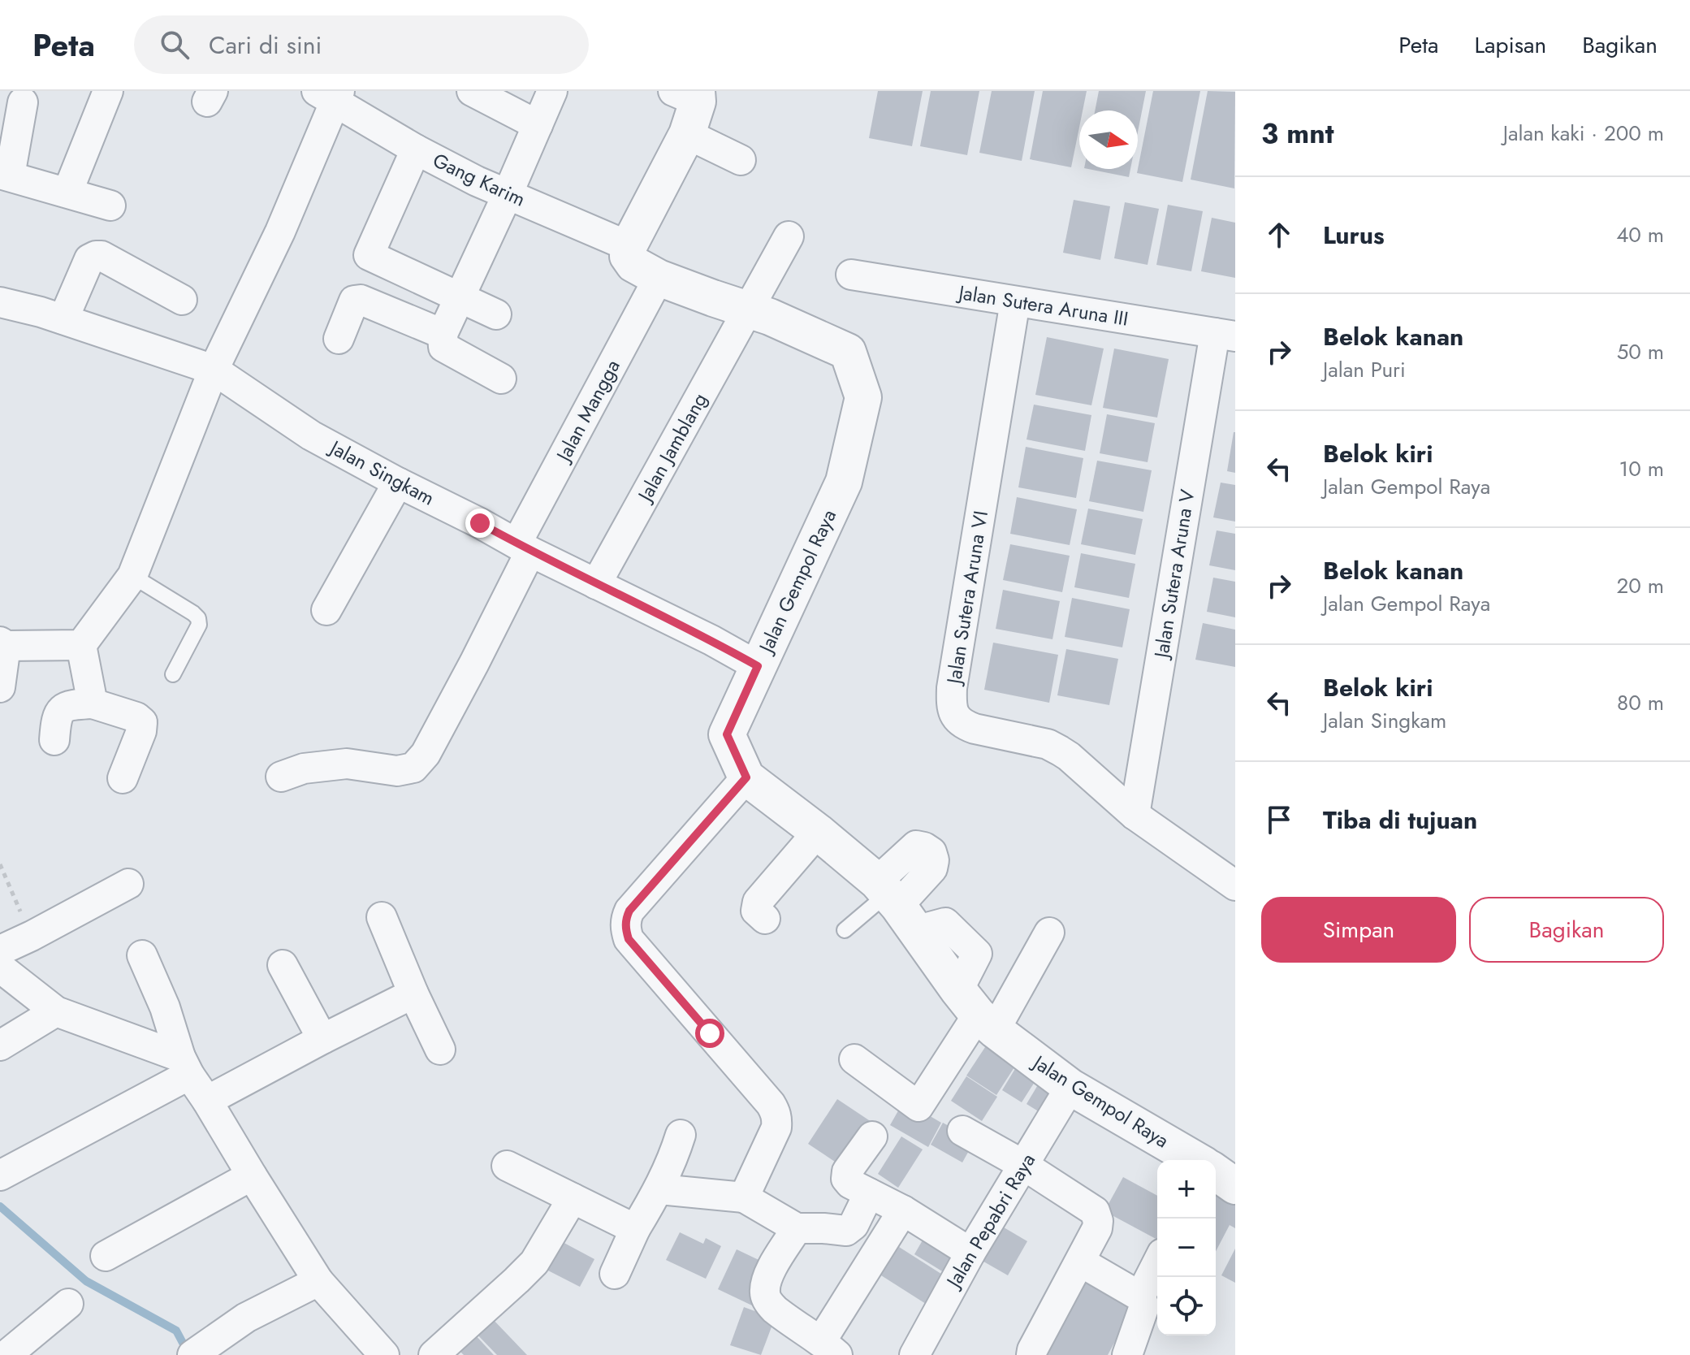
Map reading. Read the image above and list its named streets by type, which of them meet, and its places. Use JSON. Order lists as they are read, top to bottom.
{
  "streets": {
    "street": [
      "Gang Karim",
      "Jalan Sutera Aruna III",
      "Jalan Mangga",
      "Jalan Jamblang",
      "Jalan Singkam",
      "Jalan Sutera Aruna V",
      "Jalan Gempol Raya",
      "Jalan Sutera Aruna VI",
      "Jalan Pepabri Raya"
    ]
  },
  "crossings": [
    ["Gang Karim", "Jalan Gempol Raya"],
    ["Jalan Sutera Aruna III", "Jalan Sutera Aruna V"],
    ["Jalan Sutera Aruna III", "Jalan Sutera Aruna VI"],
    ["Jalan Mangga", "Jalan Singkam"],
    ["Jalan Mangga", "Jalan Gempol Raya"],
    ["Jalan Jamblang", "Jalan Singkam"],
    ["Jalan Jamblang", "Jalan Gempol Raya"],
    ["Jalan Singkam", "Jalan Gempol Raya"],
    ["Jalan Sutera Aruna V", "Jalan Sutera Aruna VI"],
    ["Jalan Gempol Raya", "Jalan Pepabri Raya"]
  ],
  "north": "right",
  "page": {
    "header": "Peta",
    "search": "Cari di sini",
    "nav": ["Peta", "Lapisan", "Bagikan"],
    "heading": ["3 mnt", "Jalan kaki · 200 m"],
    "list": [
      ["Lurus", "40 m"],
      ["Belok kanan", "Jalan Puri", "50 m"],
      ["Belok kiri", "Jalan Gempol Raya", "10 m"],
      ["Belok kanan", "Jalan Gempol Raya", "20 m"],
      ["Belok kiri", "Jalan Singkam", "80 m"],
      "Tiba di tujuan"
    ],
    "buttons": ["Simpan", "Bagikan"],
    "map_buttons": ["+", "−"]
  }
}
